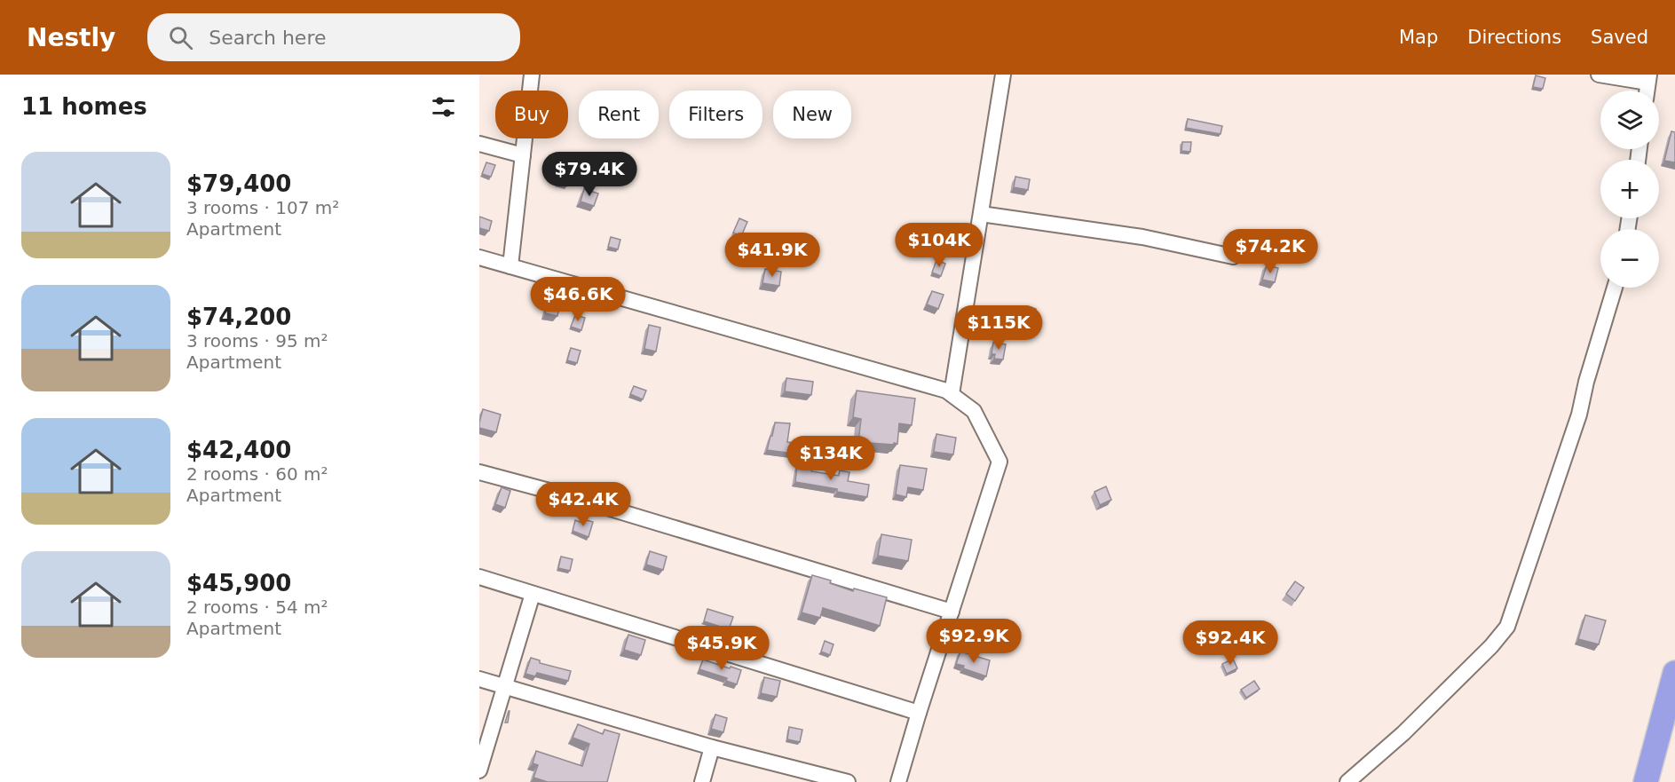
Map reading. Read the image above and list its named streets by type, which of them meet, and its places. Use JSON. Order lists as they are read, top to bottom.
{
  "page": {
    "header": "Nestly",
    "search": "Search here",
    "nav": ["Map", "Directions", "Saved"],
    "heading": "11 homes",
    "map_buttons": ["+", "−"],
    "chip": [
      "Buy",
      "Rent",
      "Filters",
      "New"
    ],
    "list": [
      {
        "name": "$79,400",
        "note": "3 rooms · 107 m² · Apartment"
      },
      {
        "name": "$74,200",
        "note": "3 rooms · 95 m² · Apartment"
      },
      {
        "name": "$42,400",
        "note": "2 rooms · 60 m² · Apartment"
      },
      {
        "name": "$45,900",
        "note": "2 rooms · 54 m² · Apartment"
      }
    ],
    "price": [
      "$79.4K",
      "$104K",
      "$74.2K",
      "$41.9K",
      "$46.6K",
      "$115K",
      "$134K",
      "$42.4K",
      "$92.9K",
      "$92.4K",
      "$45.9K"
    ]
  }
}
